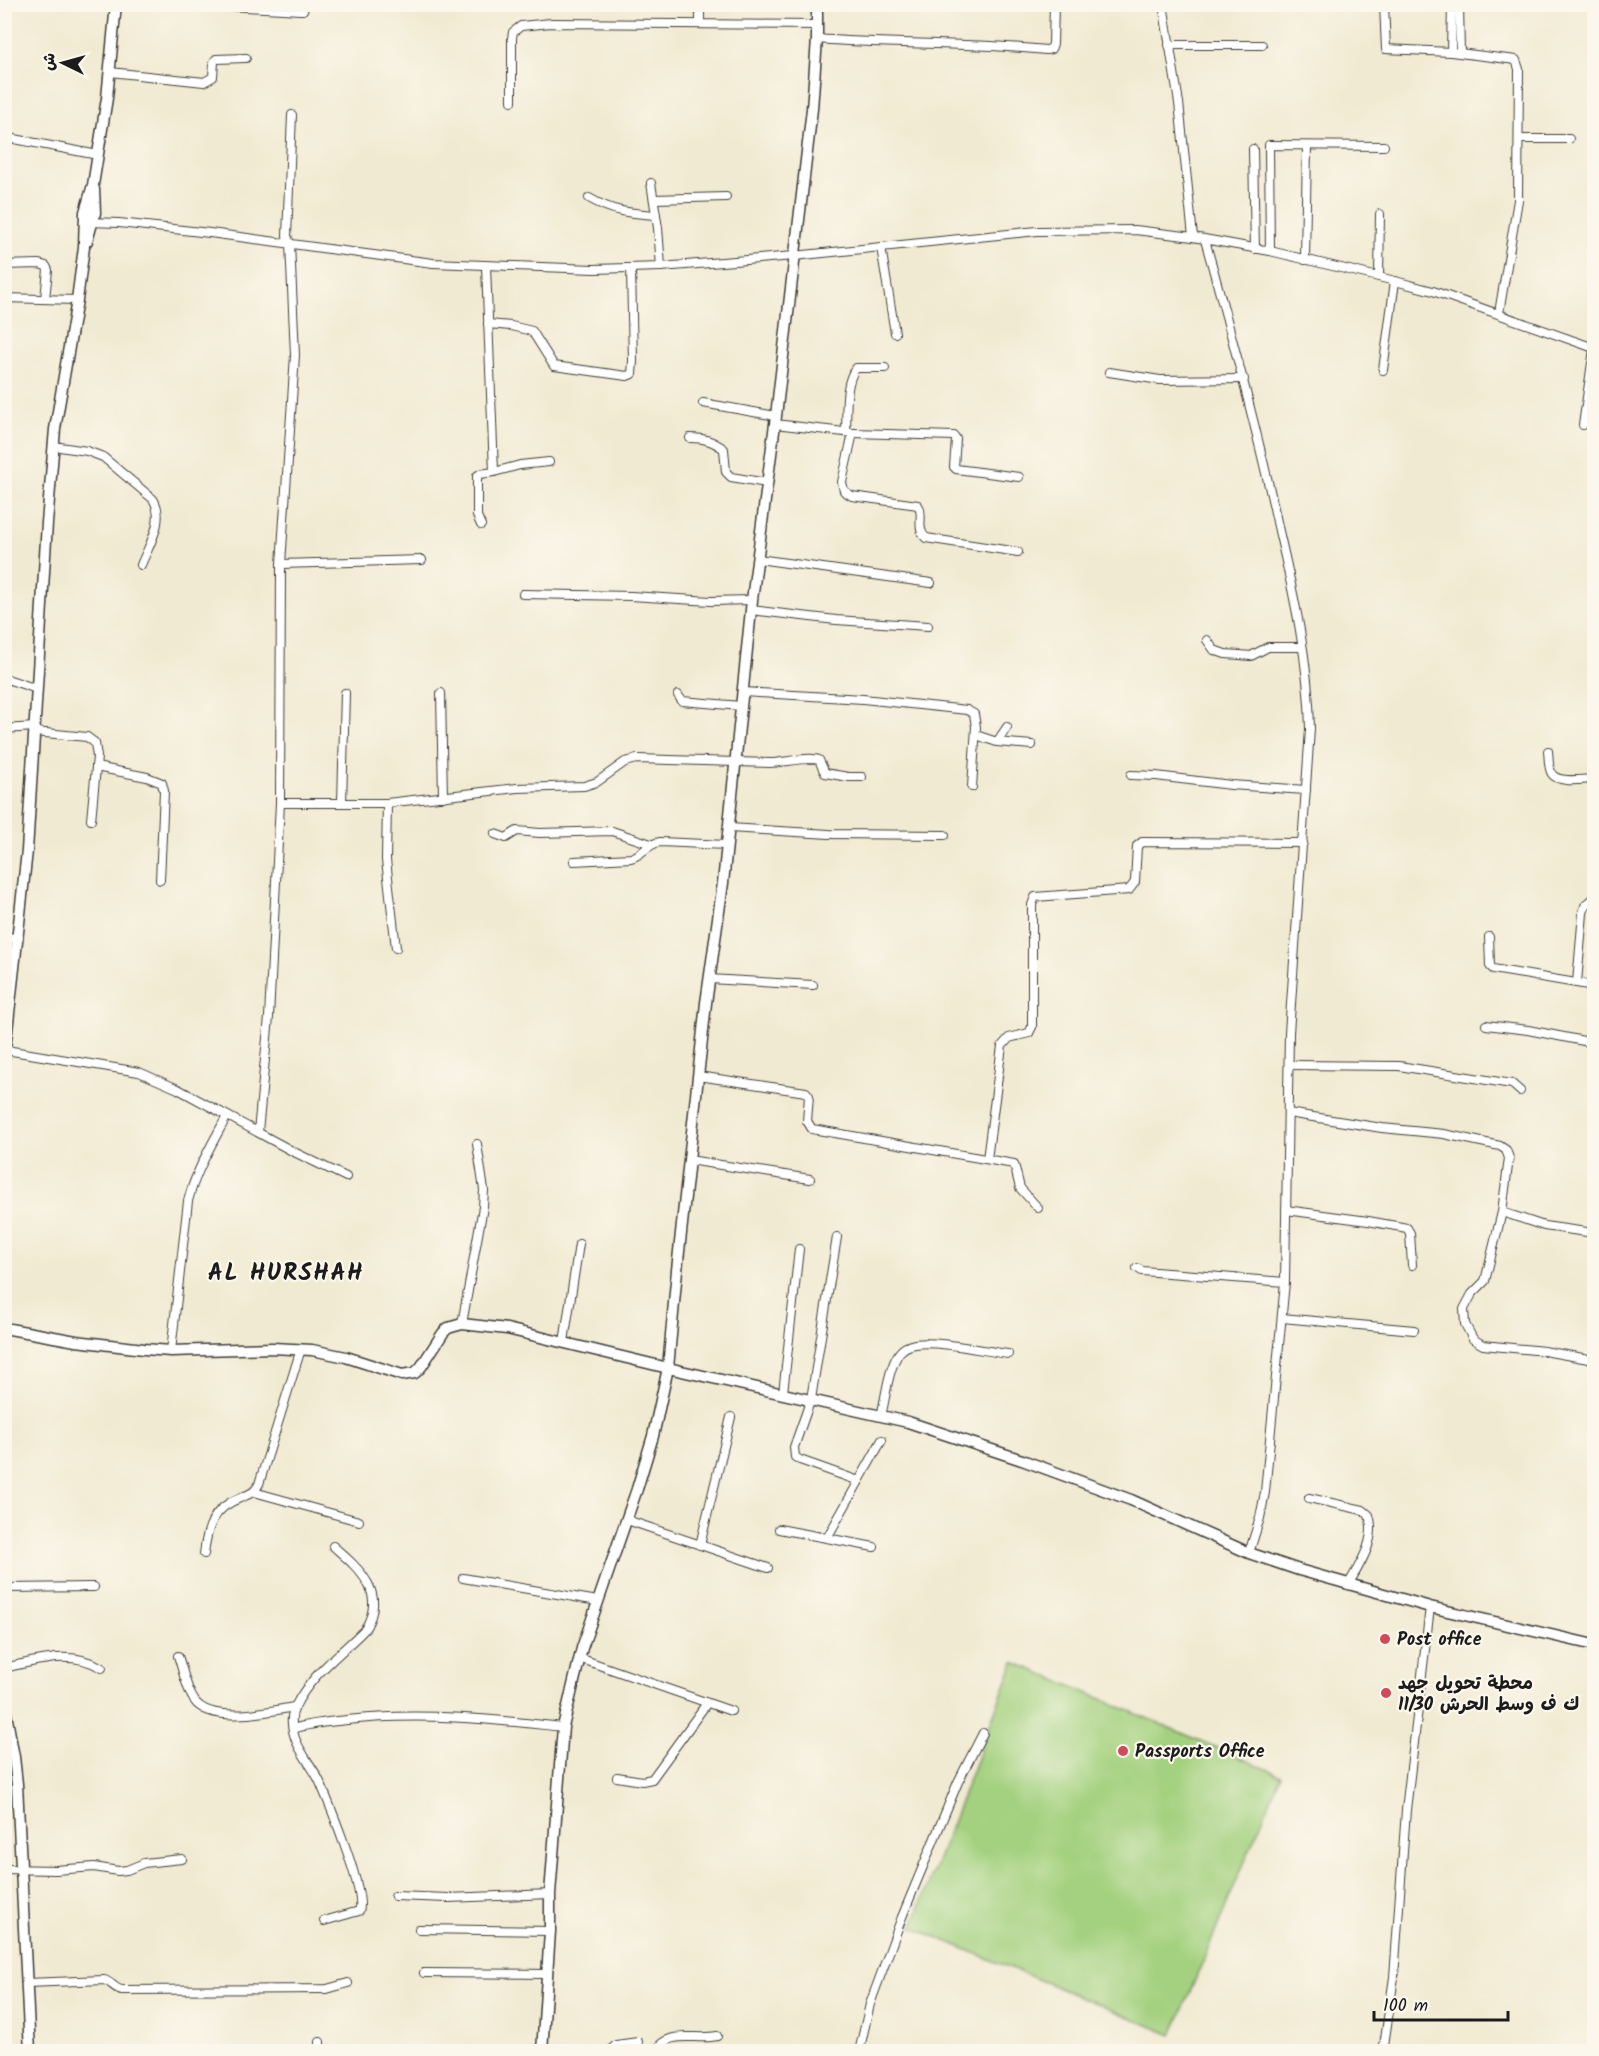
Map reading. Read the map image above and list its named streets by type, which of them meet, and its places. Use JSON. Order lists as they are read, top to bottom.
{
  "districts": ["AL HURSHAH"],
  "places": ["Post office", "محطة تحويل جهد 11/30 ك ف وسط الحرش", "Passports Office"],
  "scale_bar": "100 m",
  "north": "left"
}
